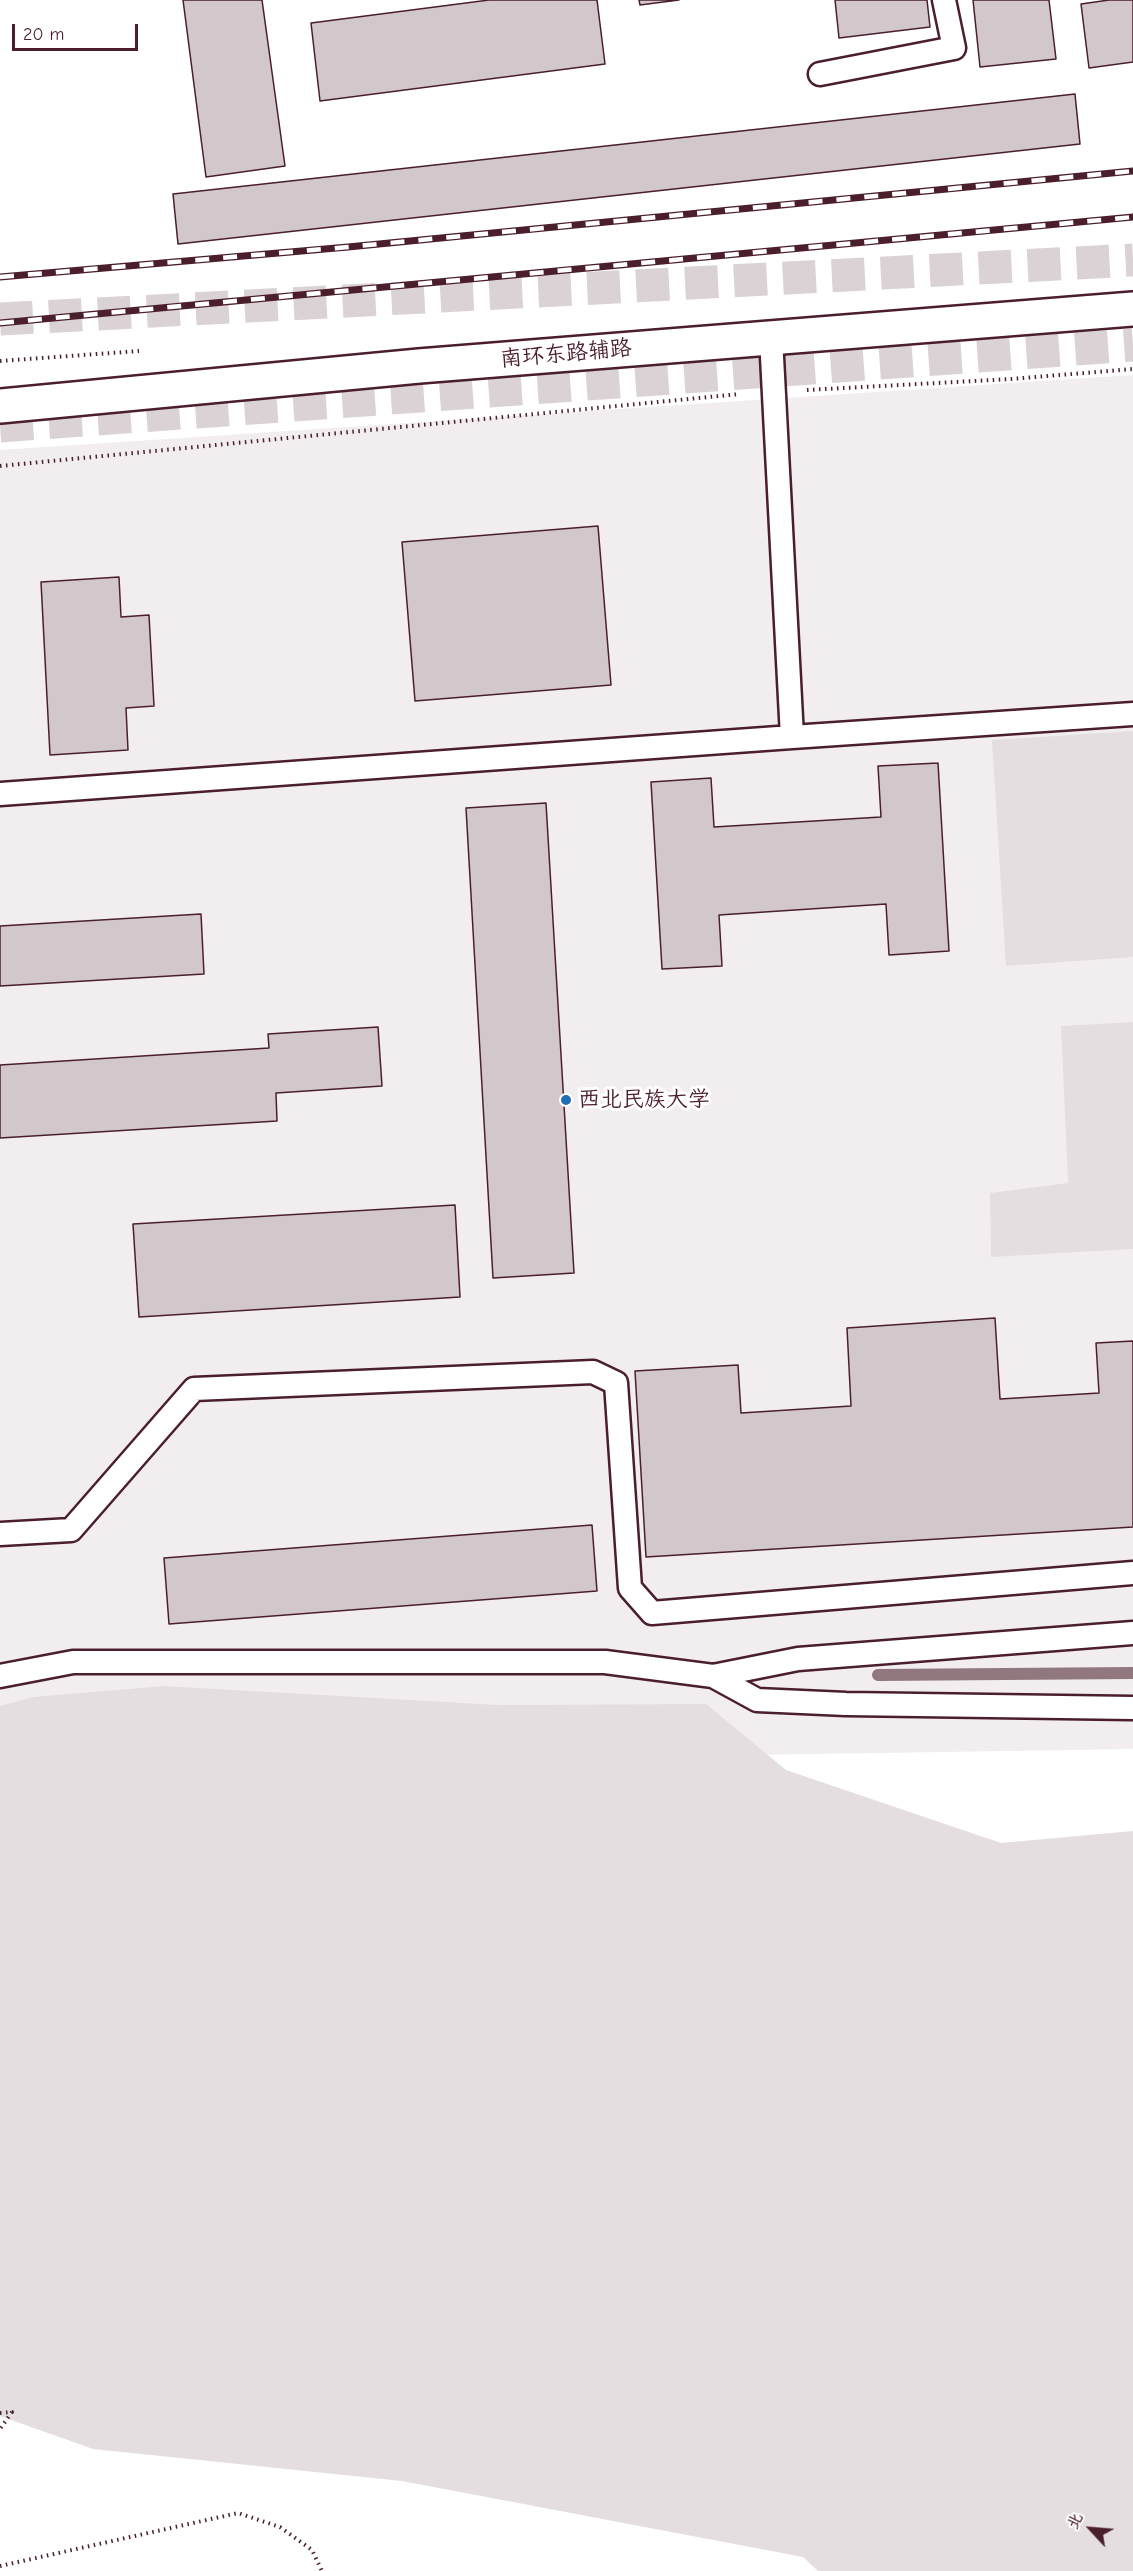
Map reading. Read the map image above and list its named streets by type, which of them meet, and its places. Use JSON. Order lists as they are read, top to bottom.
{
  "streets": {
    "main road": ["南环东路辅路"]
  },
  "places": ["西北民族大学"],
  "scale_bar": "20 m",
  "north": "top left"
}
